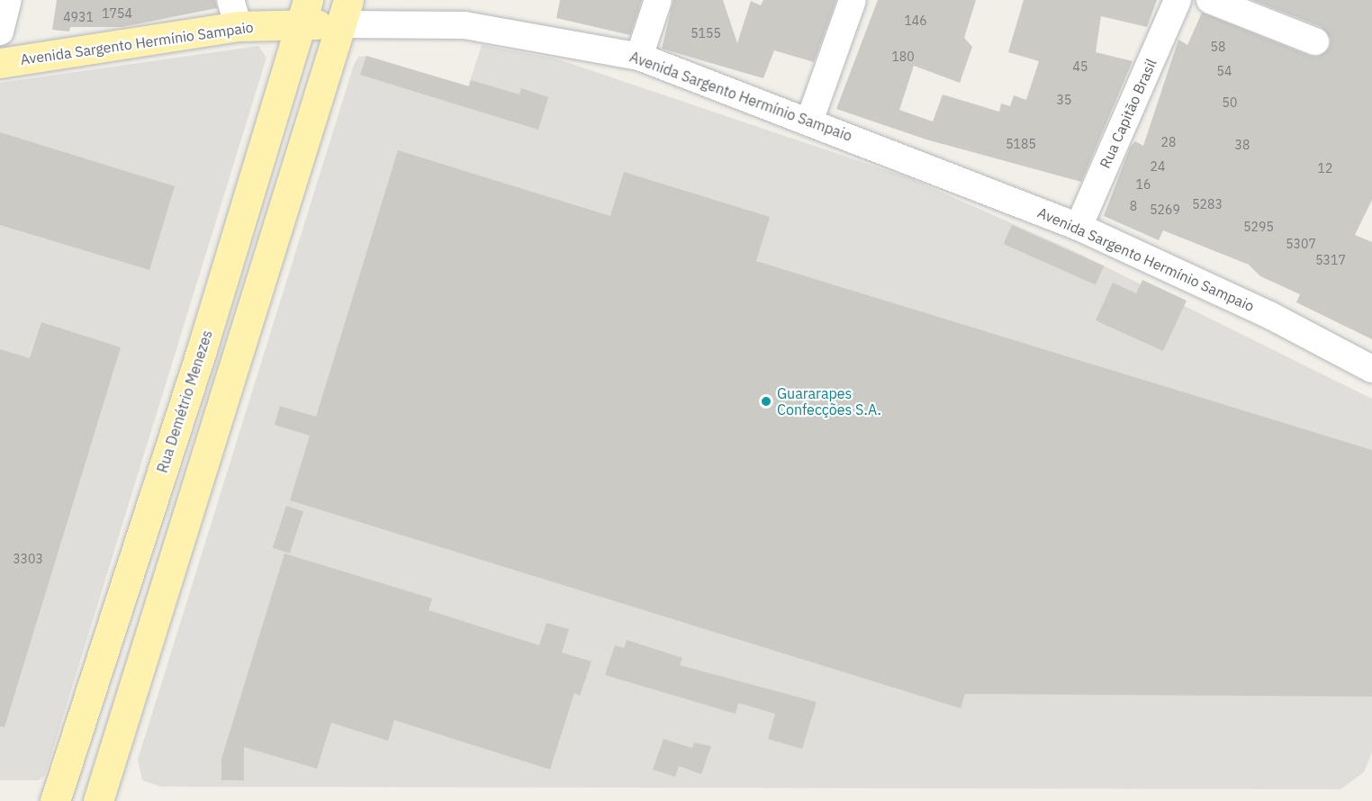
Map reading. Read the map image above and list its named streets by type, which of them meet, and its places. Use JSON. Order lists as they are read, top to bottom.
{
  "streets": {
    "main road": ["Avenida Sargento Hermínio Sampaio", "Rua Demétrio Menezes"],
    "street": ["Rua Capitão Brasil"]
  },
  "crossings": [
    ["Avenida Sargento Hermínio Sampaio", "Rua Capitão Brasil"],
    ["Avenida Sargento Hermínio Sampaio", "Rua Demétrio Menezes"]
  ],
  "places": ["Guararapes Confecções S.A."],
  "house_numbers": [
    "1754",
    "4931",
    "146",
    "5155",
    "58",
    "180",
    "45",
    "54",
    "35",
    "50",
    "28",
    "5185",
    "38",
    "24",
    "12",
    "16",
    "5283",
    "8",
    "5269",
    "5295",
    "5307",
    "5317",
    "3303"
  ]
}
